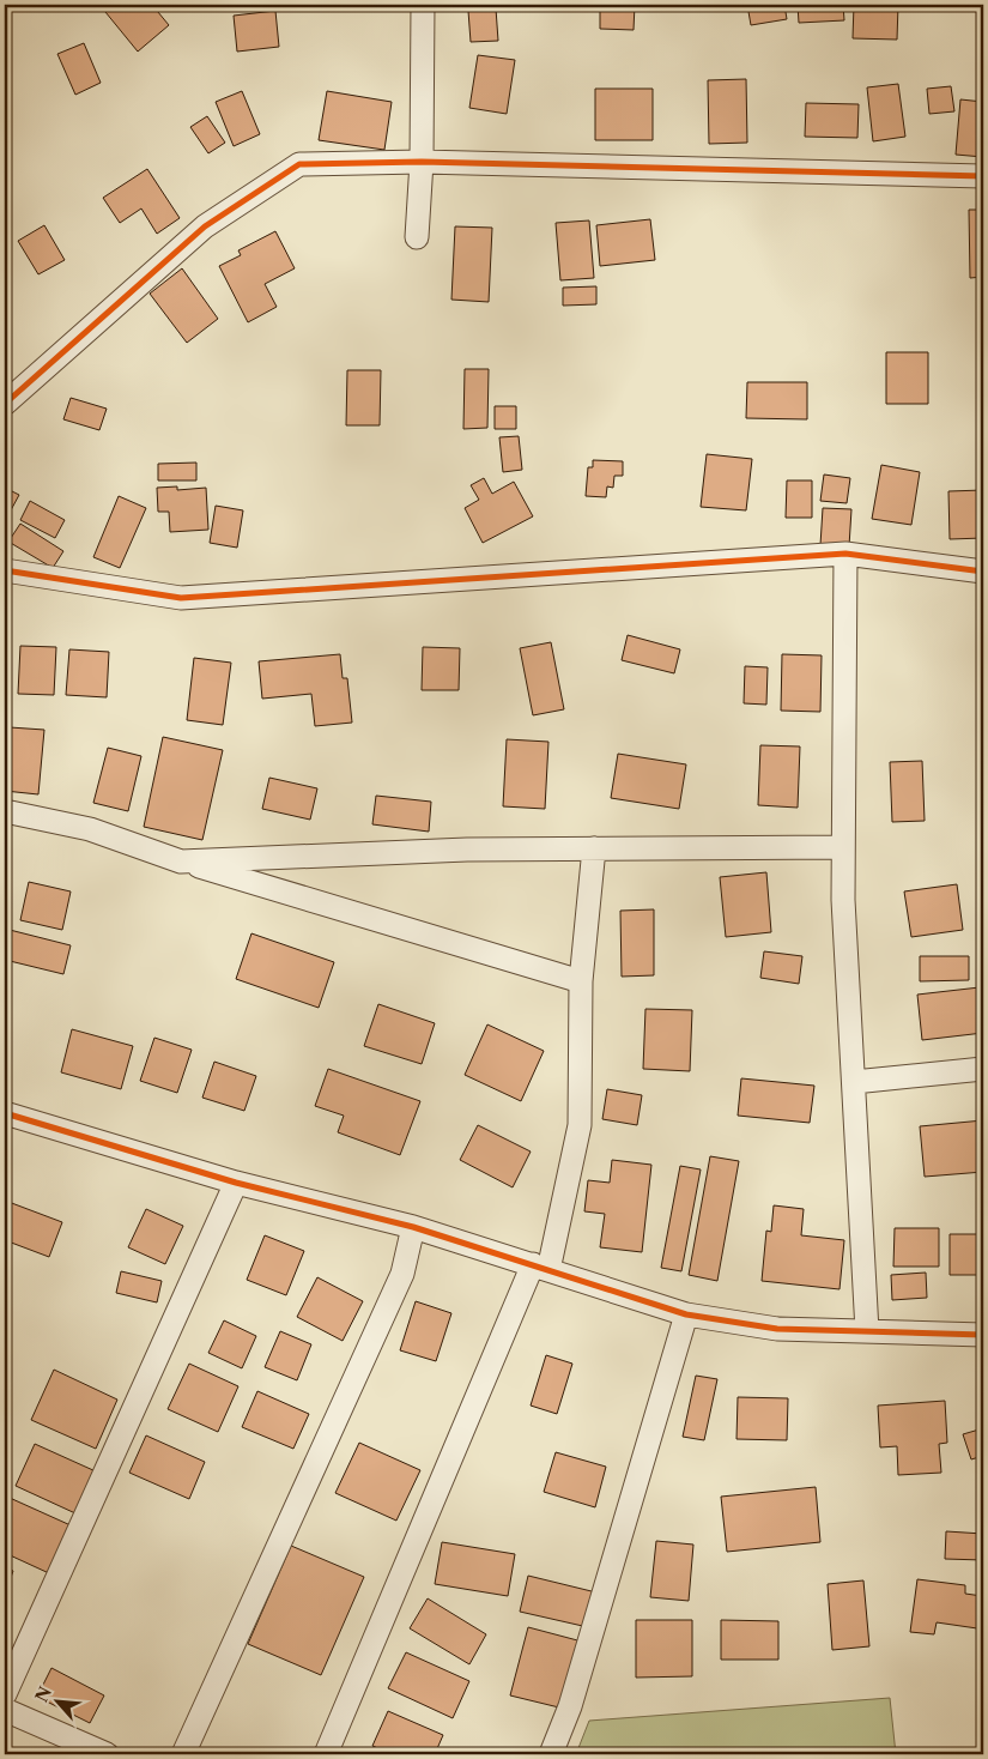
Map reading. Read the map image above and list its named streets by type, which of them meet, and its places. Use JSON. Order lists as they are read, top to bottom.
{
  "north": "top left"
}
